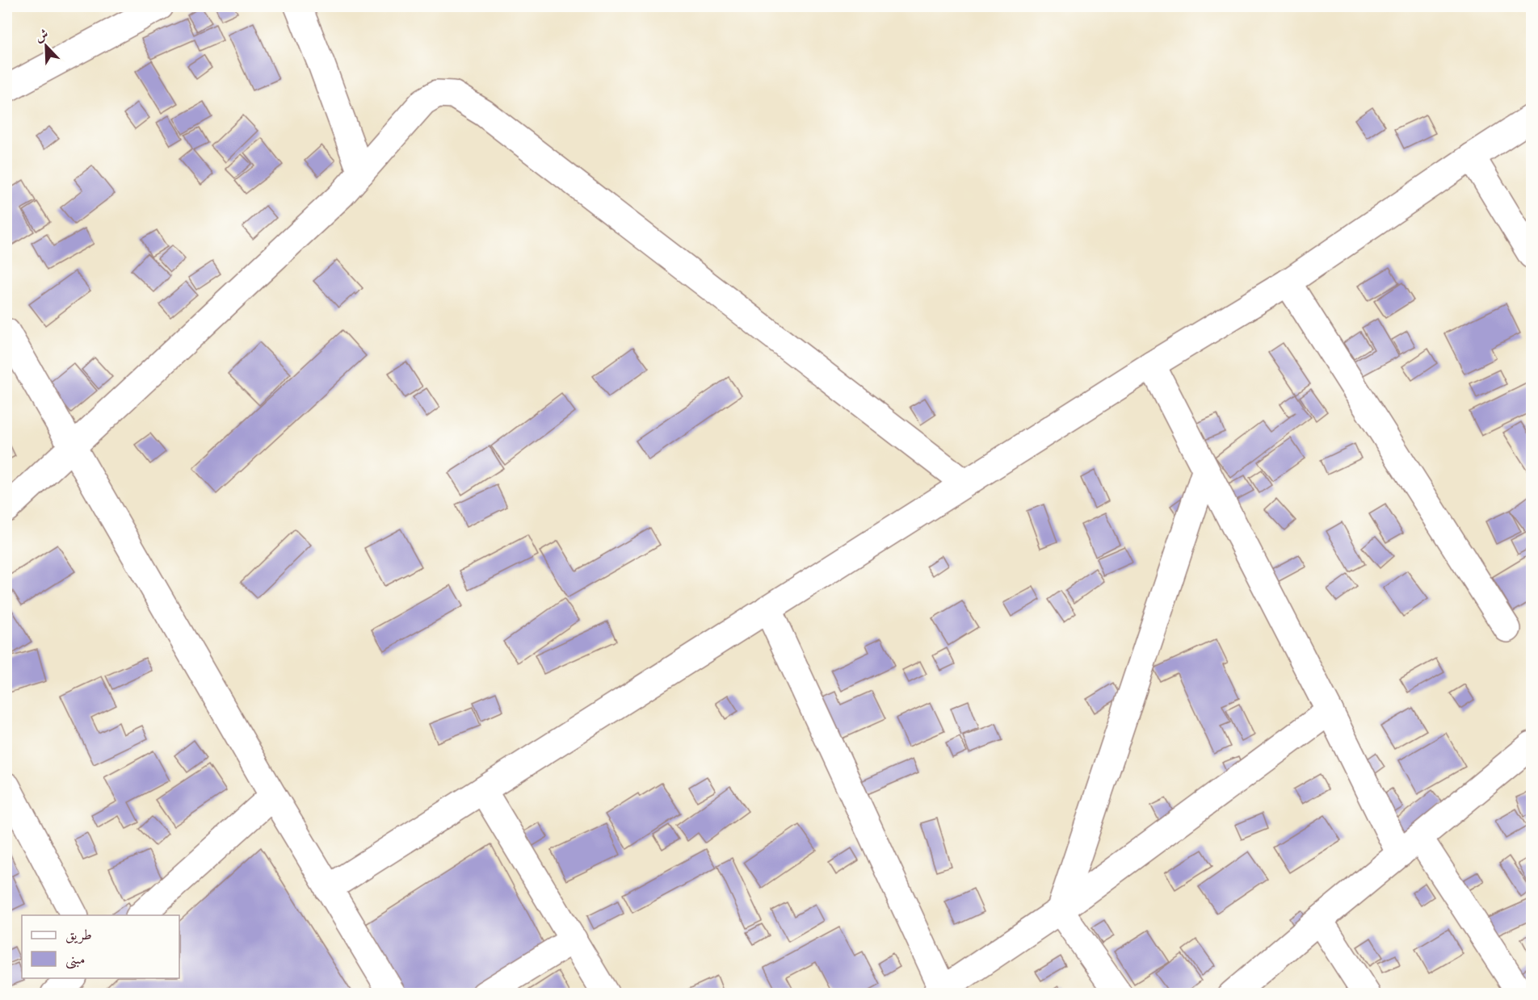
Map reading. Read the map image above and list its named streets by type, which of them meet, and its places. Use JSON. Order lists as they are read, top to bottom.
{
  "legend": ["طريق", "مبنى"],
  "north": "top left"
}
